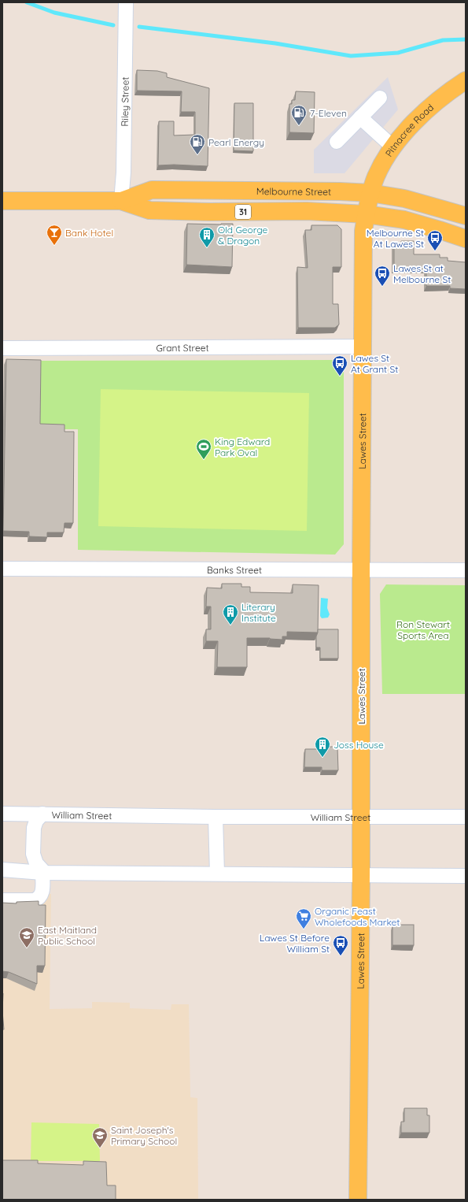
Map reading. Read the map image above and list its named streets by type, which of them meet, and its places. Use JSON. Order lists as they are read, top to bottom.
{
  "streets": {
    "main road": [
      "Pitnacree Road",
      "Melbourne Street",
      "31",
      "Lawes Street"
    ],
    "street": [
      "Riley Street",
      "Grant Street",
      "Banks Street",
      "William Street"
    ]
  },
  "crossings": [
    ["Riley Street", "Melbourne Street"],
    ["Pitnacree Road", "Melbourne Street"],
    ["Pitnacree Road", "Lawes Street"],
    ["Melbourne Street", "Lawes Street"],
    ["Grant Street", "Lawes Street"],
    ["Lawes Street", "Banks Street"],
    ["Lawes Street", "William Street"]
  ],
  "parks": ["Ron Stewart Sports Area"],
  "places": {
    "fuel station": ["7-Eleven", "Pearl Energy"],
    "bar": ["Bank Hotel"],
    "building": ["Old George & Dragon", "Literary Institute", "Joss House"],
    "bus stop": [
      "Melbourne St At Lawes St",
      "Lawes St at Melbourne St",
      "Lawes St At Grant St",
      "Lawes St Before William St"
    ],
    "sports": ["King Edward Park Oval"],
    "supermarket": ["Organic Feast Wholefoods Market"],
    "school or university": ["East Maitland Public School", "Saint Joseph's Primary School"]
  }
}
